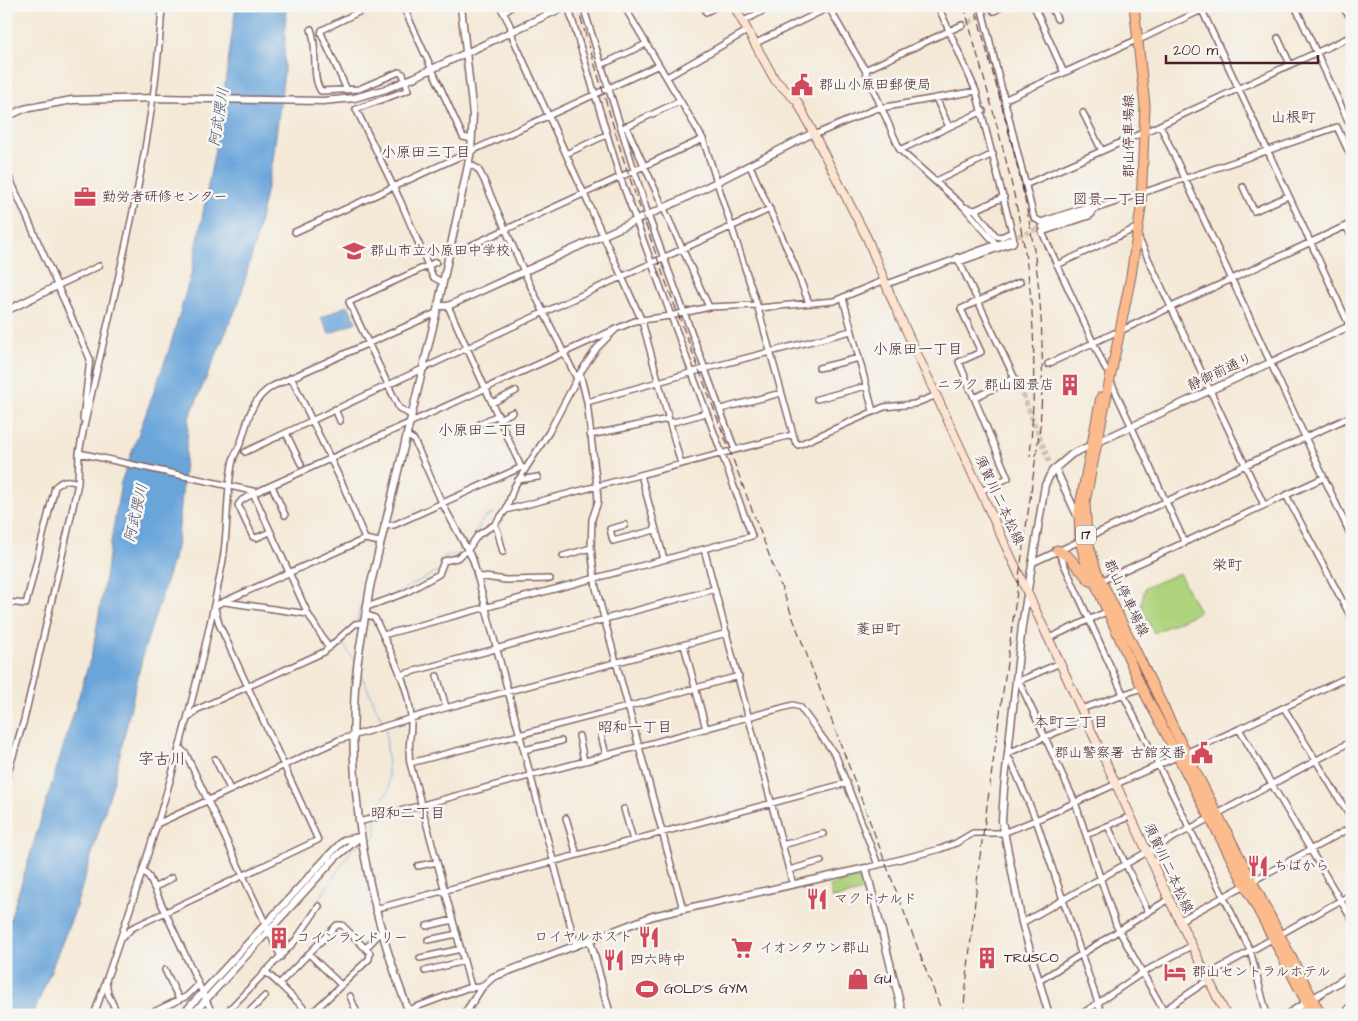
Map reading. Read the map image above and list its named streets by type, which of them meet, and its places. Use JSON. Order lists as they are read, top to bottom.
{
  "streets": {
    "main road": ["郡山停車場線", "須賀川二本松線", "17"],
    "street": ["静御前通り"]
  },
  "crossings": [
    ["郡山停車場線", "静御前通り"]
  ],
  "districts": [
    "山根町",
    "小原田三丁目",
    "図景一丁目",
    "小原田一丁目",
    "小原田二丁目",
    "栄町",
    "菱田町",
    "本町二丁目",
    "昭和一丁目",
    "字古川",
    "昭和二丁目"
  ],
  "water": ["阿武隈川"],
  "places": {
    "public building": ["郡山小原田郵便局", "郡山警察署 古舘交番"],
    "office": ["勤労者研修センター"],
    "school or university": ["郡山市立小原田中学校"],
    "building": ["ニラク 郡山図景店", "コインランドリー", "TRUSCO"],
    "restaurant": [
      "ちばから",
      "マクドナルド",
      "ロイヤルホスト",
      "四六時中"
    ],
    "supermarket": ["イオンタウン郡山"],
    "hotel": ["郡山セントラルホテル"],
    "shop": ["GU"],
    "sports": ["GOLD'S GYM"]
  },
  "scale_bar": "200 m"
}
